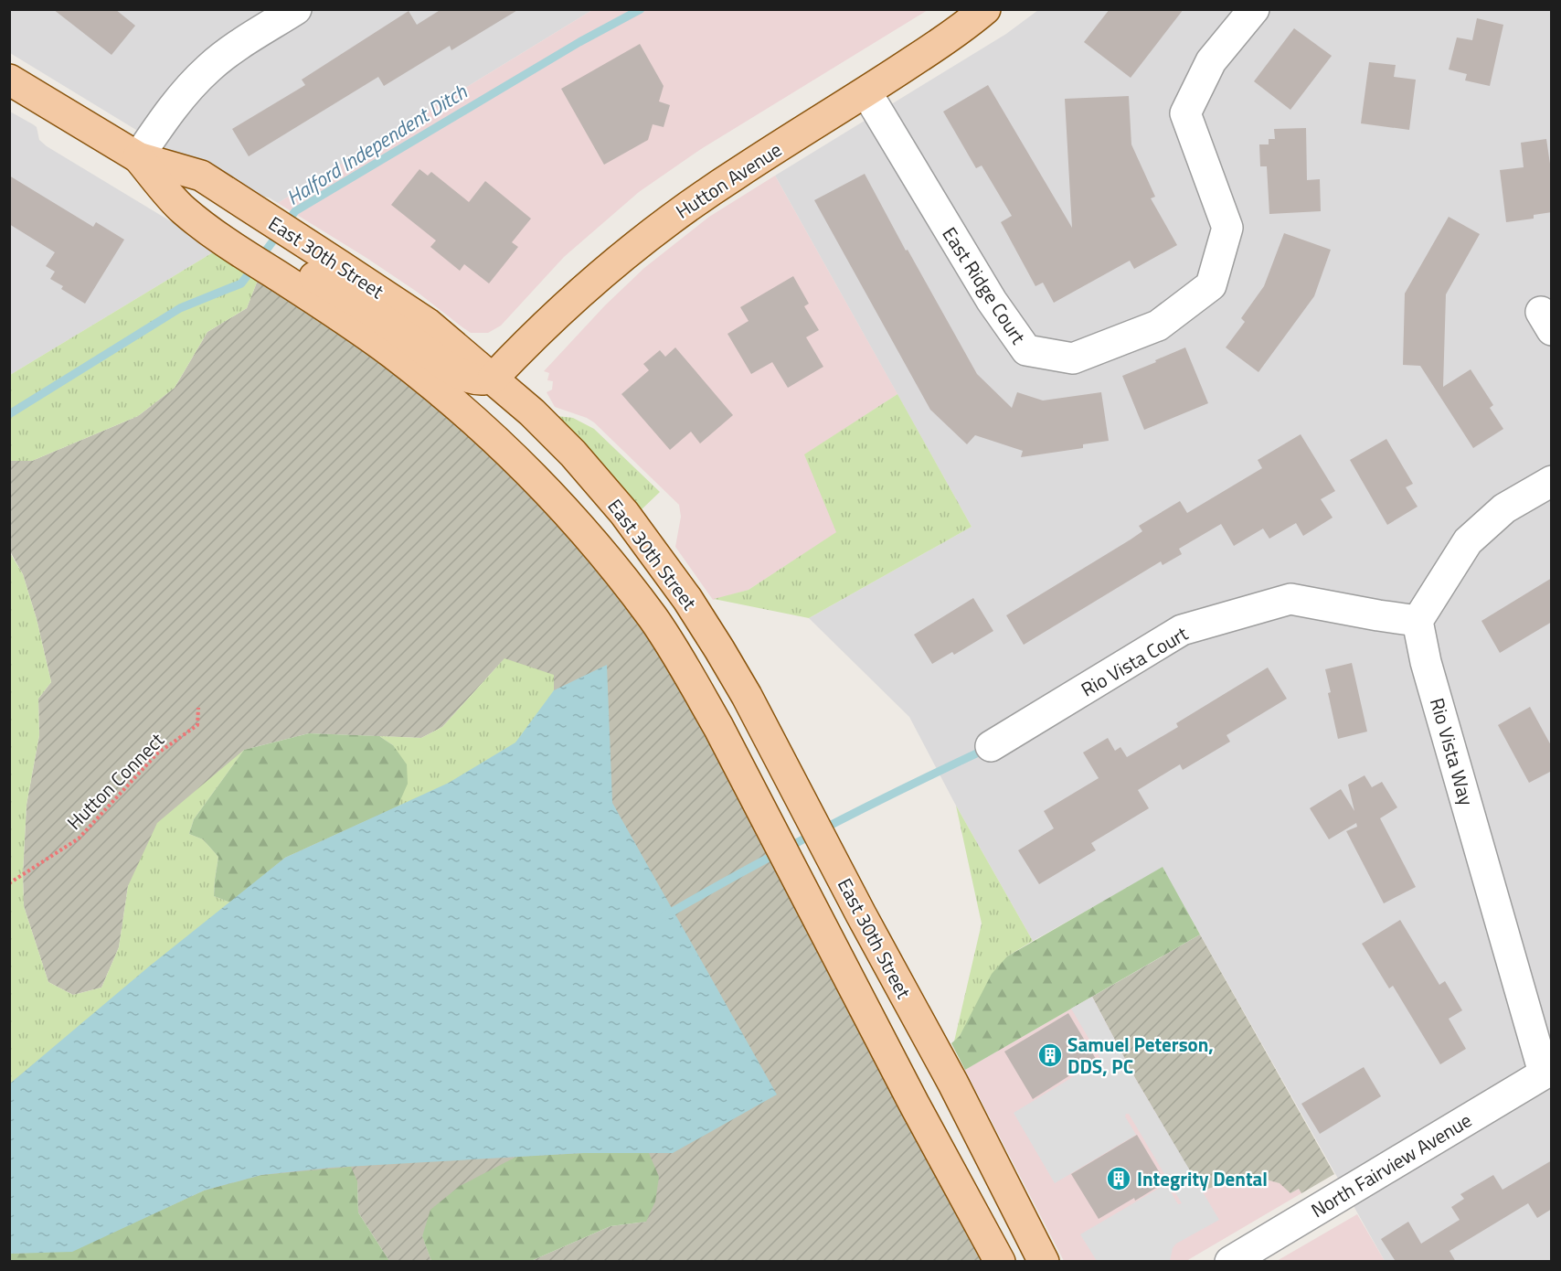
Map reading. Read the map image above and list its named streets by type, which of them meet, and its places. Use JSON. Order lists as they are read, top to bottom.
{
  "streets": {
    "main road": ["Hutton Avenue", "East 30th Street"],
    "street": [
      "East Ridge Court",
      "Rio Vista Court",
      "Rio Vista Way",
      "North Fairview Avenue"
    ],
    "path": ["Hutton Connect"]
  },
  "crossings": [
    ["Hutton Avenue", "East 30th Street"],
    ["Hutton Avenue", "East Ridge Court"],
    ["Rio Vista Court", "Rio Vista Way"],
    ["Rio Vista Way", "North Fairview Avenue"]
  ],
  "water": ["Halford Independent Ditch"],
  "places": {
    "building": ["Samuel Peterson, DDS, PC", "Integrity Dental"]
  }
}
